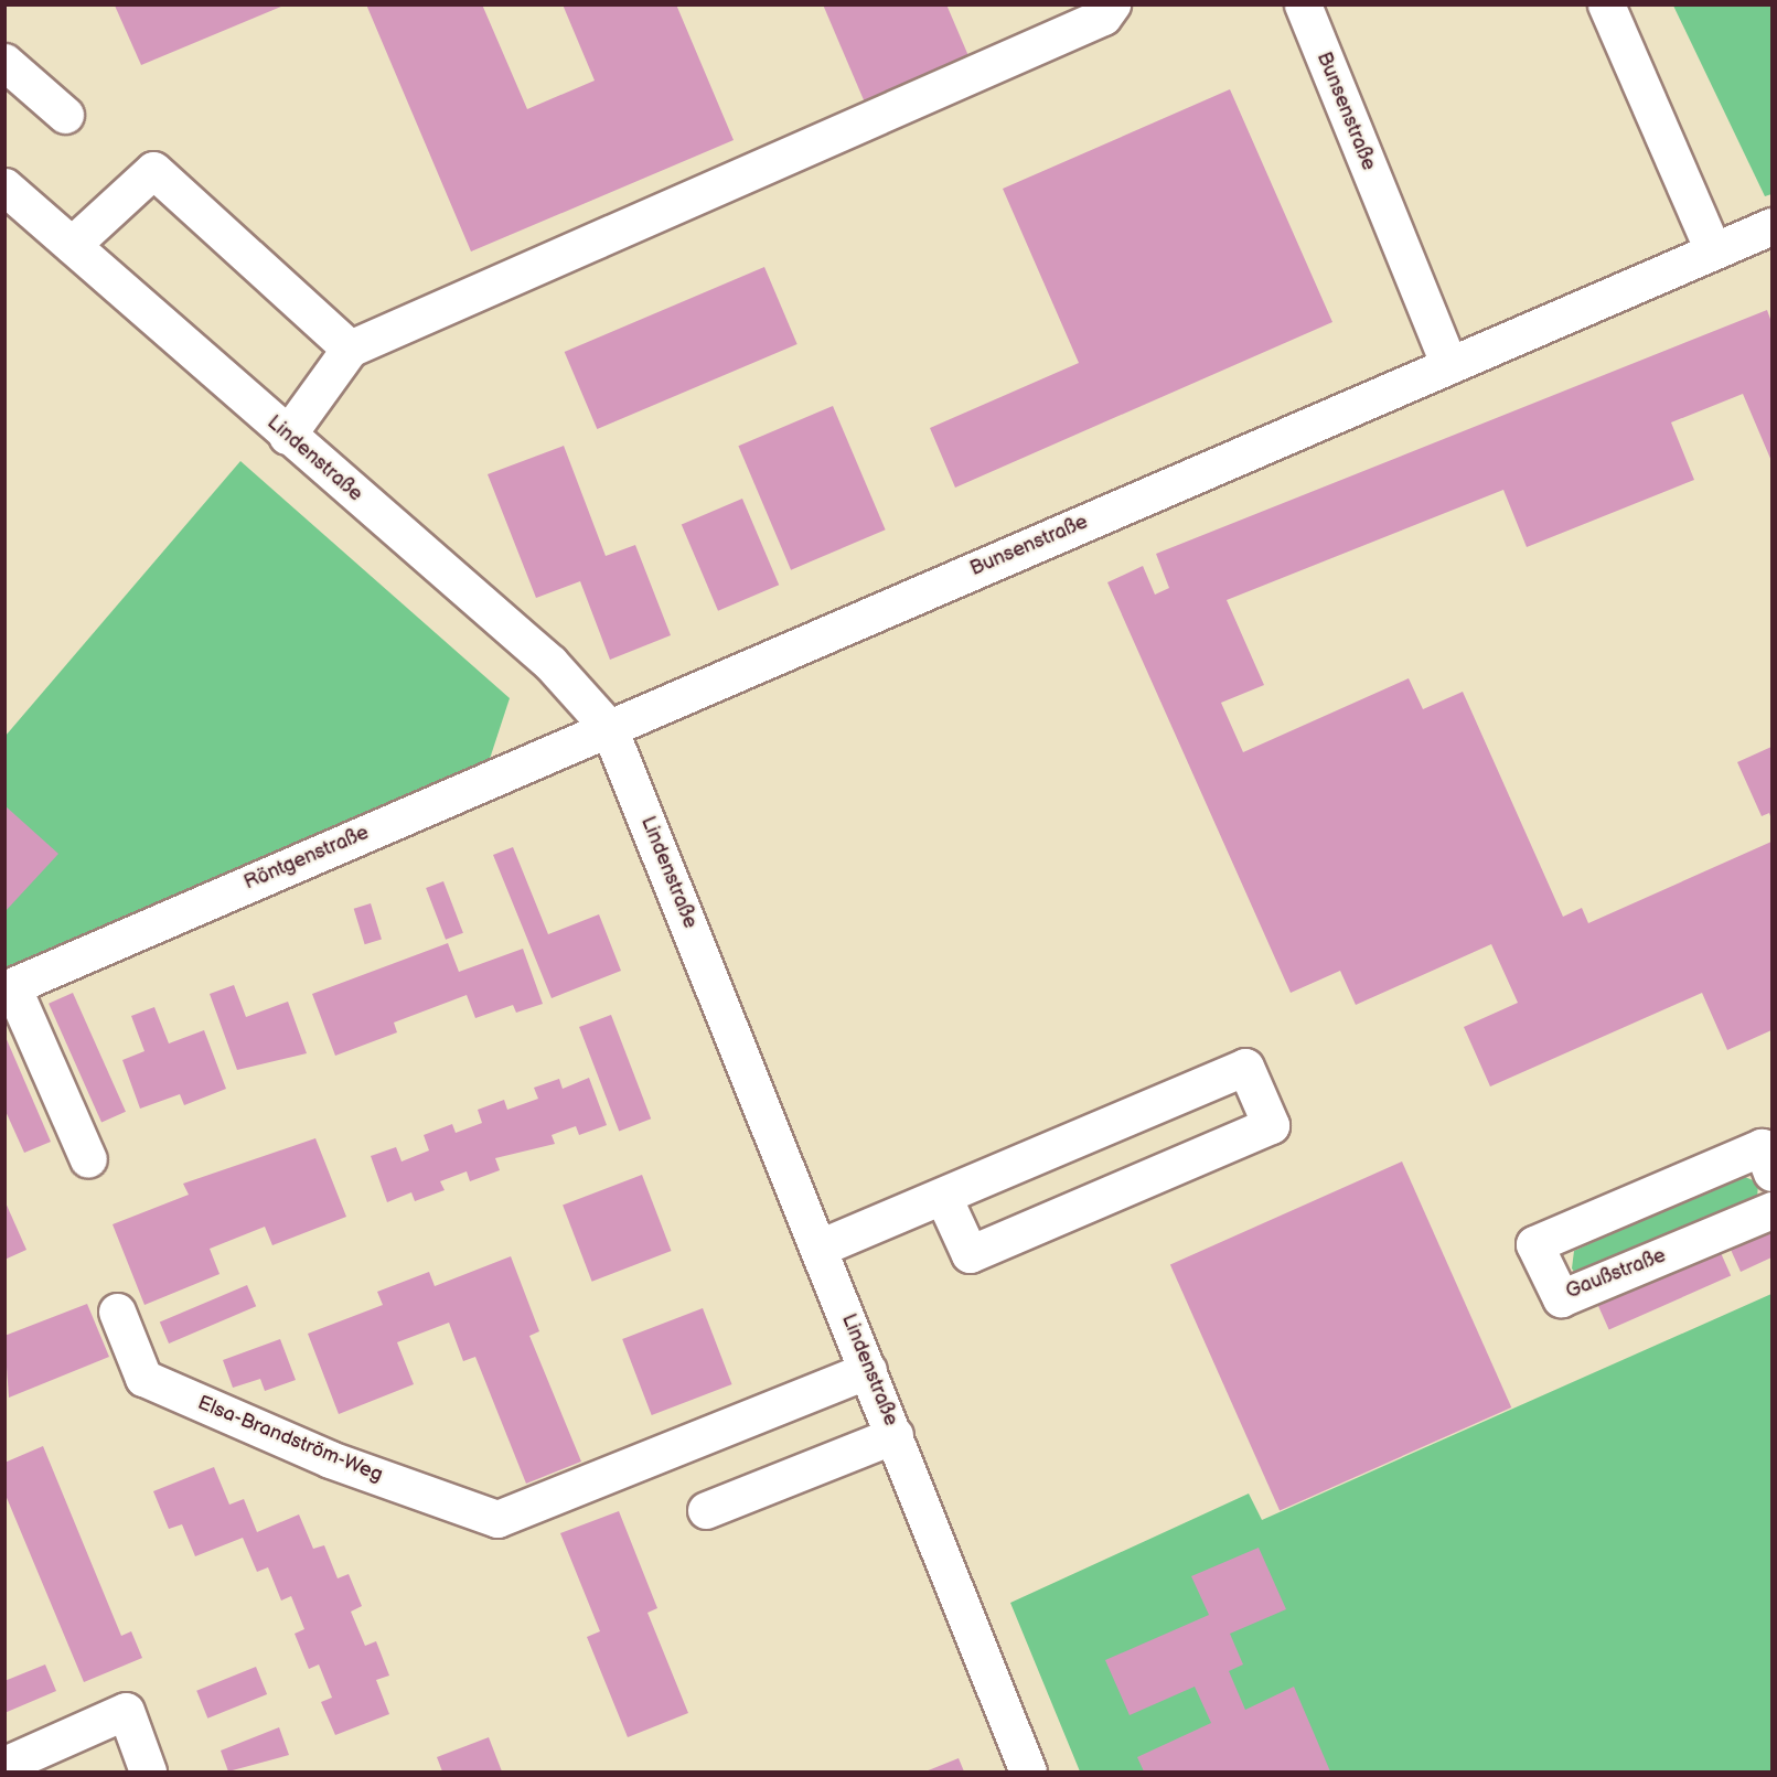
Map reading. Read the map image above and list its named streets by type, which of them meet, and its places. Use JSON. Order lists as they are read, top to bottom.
{
  "streets": {
    "street": [
      "Bunsenstraße",
      "Lindenstraße",
      "Röntgenstraße",
      "Gaußstraße",
      "Elsa-Brandström-Weg"
    ]
  },
  "crossings": [
    ["Bunsenstraße", "Lindenstraße"],
    ["Bunsenstraße", "Röntgenstraße"],
    ["Lindenstraße", "Röntgenstraße"],
    ["Lindenstraße", "Elsa-Brandström-Weg"]
  ]
}
